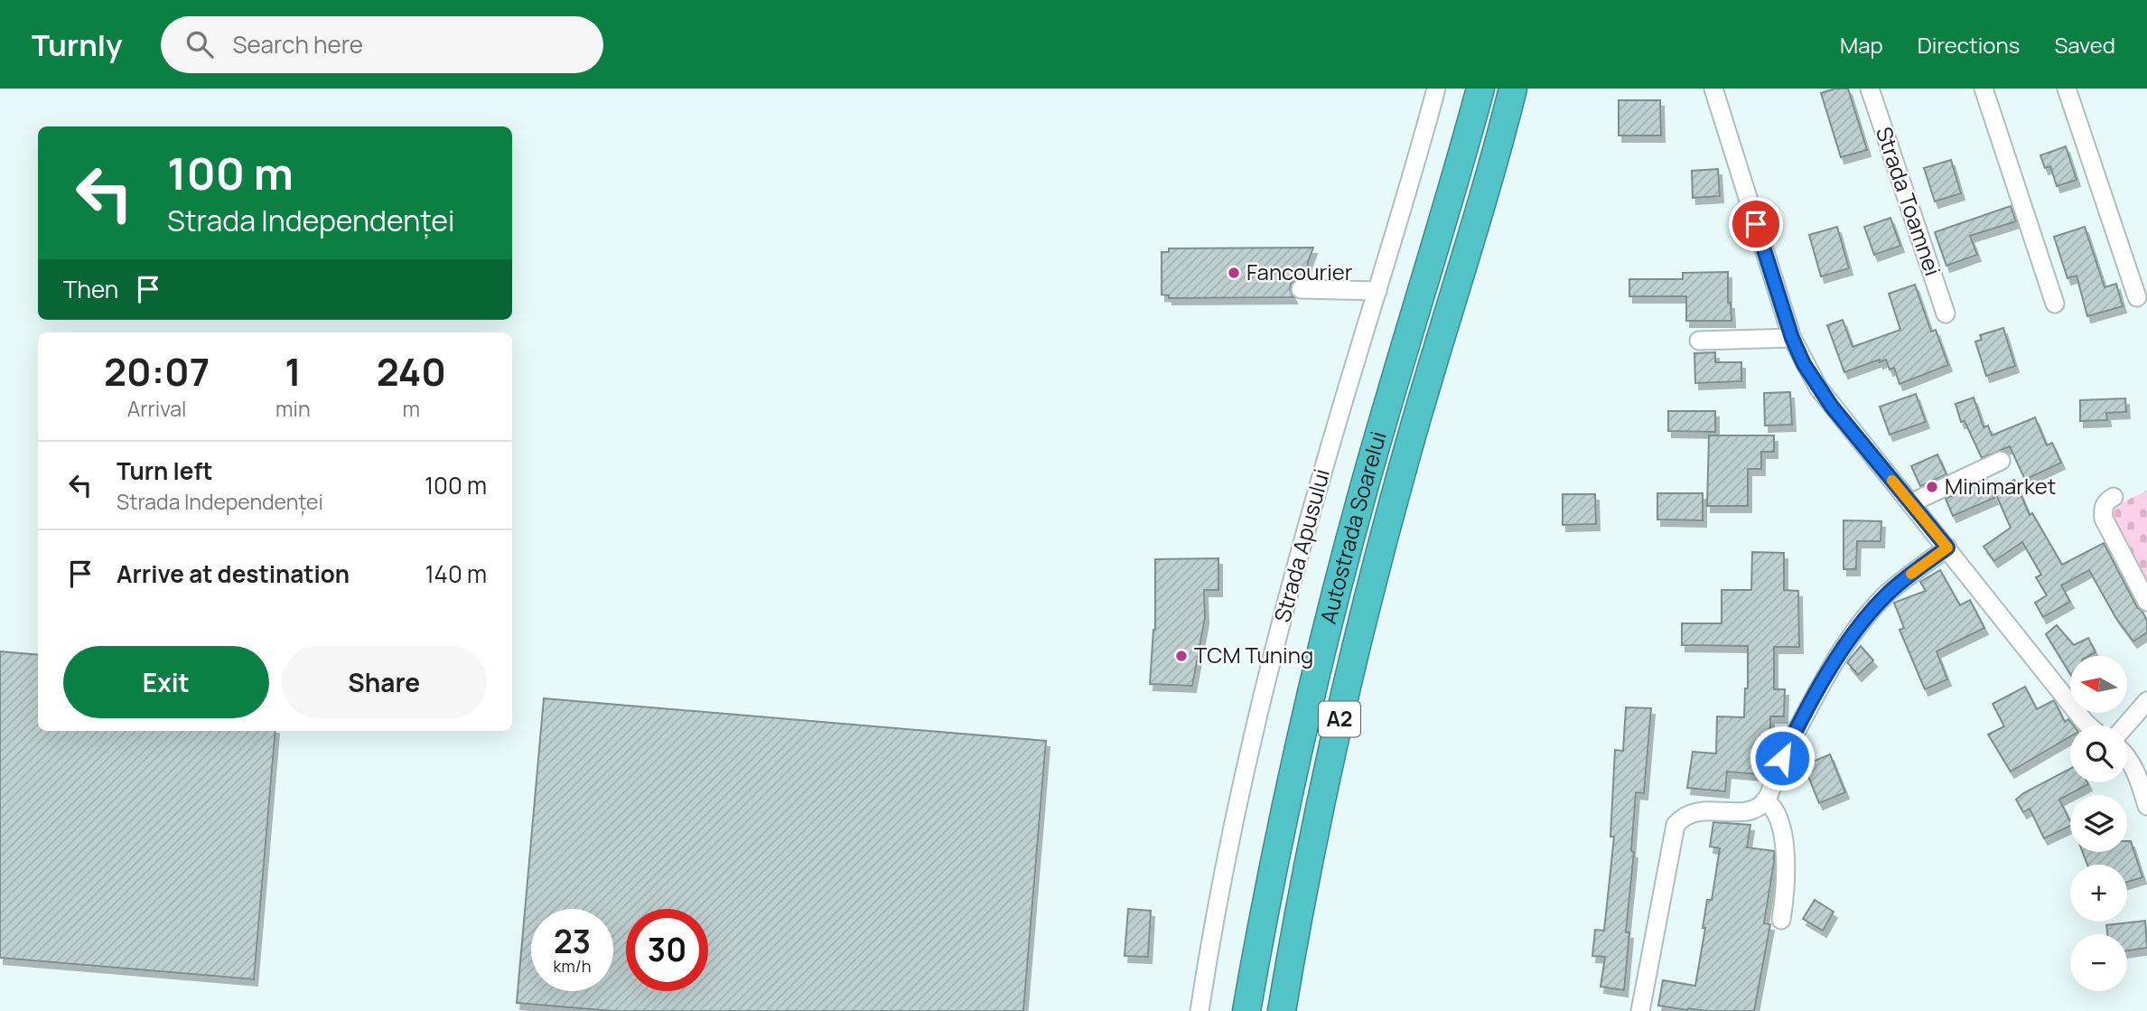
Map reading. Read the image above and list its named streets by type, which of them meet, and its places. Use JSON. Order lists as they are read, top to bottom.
{
  "streets": {
    "highway": ["Autostrada Soarelui", "A2"],
    "street": ["Strada Toamnei", "Strada Apusului"]
  },
  "places": ["Fancourier", "Minimarket", "TCM Tuning"],
  "north": "left",
  "page": {
    "header": "Turnly",
    "search": "Search here",
    "nav": ["Map", "Directions", "Saved"],
    "turn": ["100 m", "Strada Independenței"],
    "then": "Then",
    "eta": [
      "20:07",
      "Arrival",
      "1",
      "min",
      "240",
      "m"
    ],
    "list": [
      {
        "name": "Turn left",
        "note": "Strada Independenței",
        "value": "100 m"
      },
      {
        "name": "Arrive at destination",
        "value": "140 m"
      }
    ],
    "buttons": ["Exit", "Share"],
    "map_buttons": ["+", "−"],
    "speed": "23 km/h",
    "limit": "30"
  }
}
